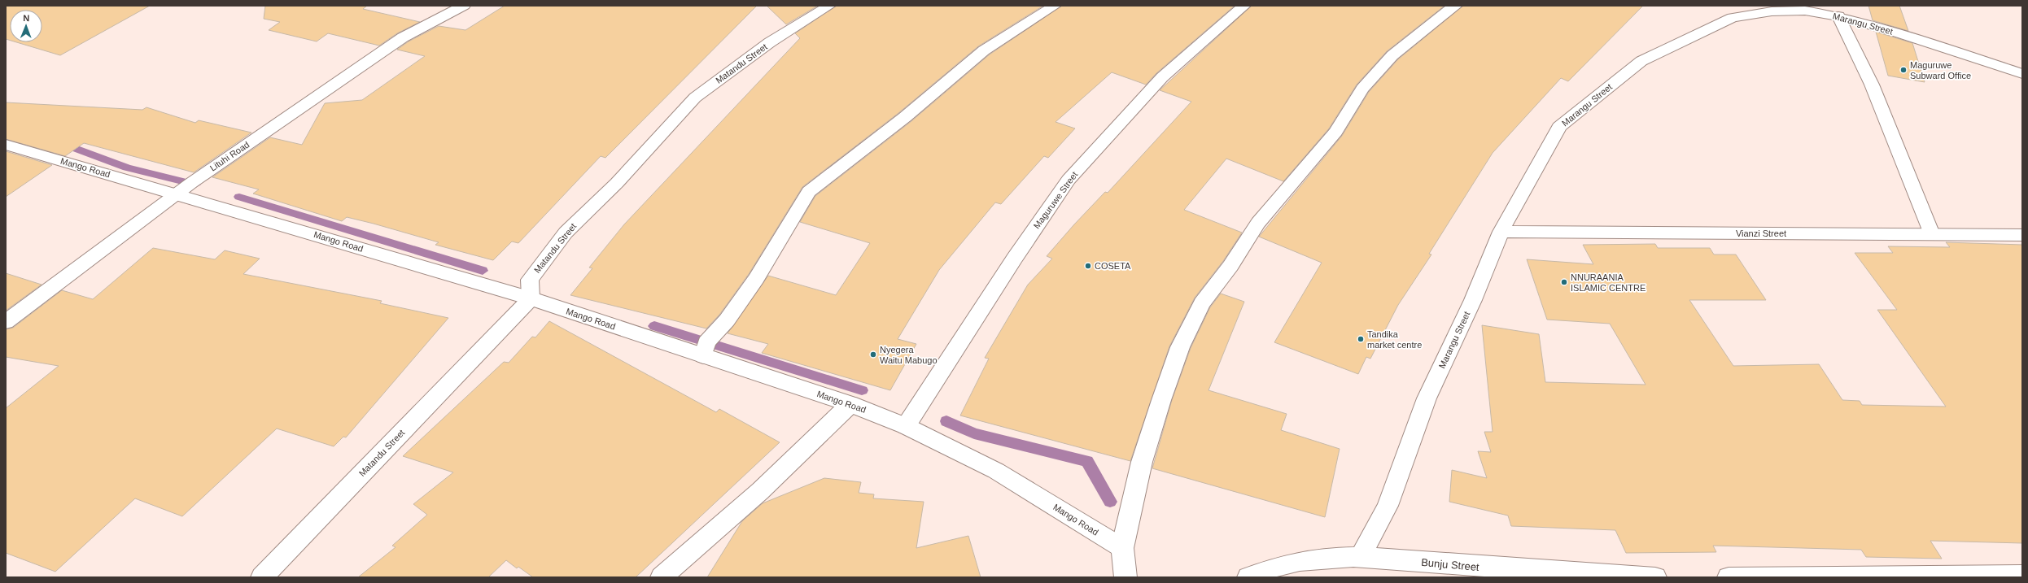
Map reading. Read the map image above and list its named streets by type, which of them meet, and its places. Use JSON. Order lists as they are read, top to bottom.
{
  "streets": {
    "street": [
      "Marangu Street",
      "Matandu Street",
      "Lituhi Road",
      "Mango Road",
      "Maguruwe Street",
      "Vianzi Street",
      "Bunju Street"
    ]
  },
  "crossings": [
    ["Marangu Street", "Vianzi Street"],
    ["Marangu Street", "Bunju Street"],
    ["Matandu Street", "Mango Road"],
    ["Lituhi Road", "Mango Road"],
    ["Mango Road", "Maguruwe Street"]
  ],
  "places": [
    "Maguruwe Subward Office",
    "COSETA",
    "NNURAANIA ISLAMIC CENTRE",
    "Tandika market centre",
    "Nyegera Waitu Mabugo"
  ],
  "north": "top"
}
